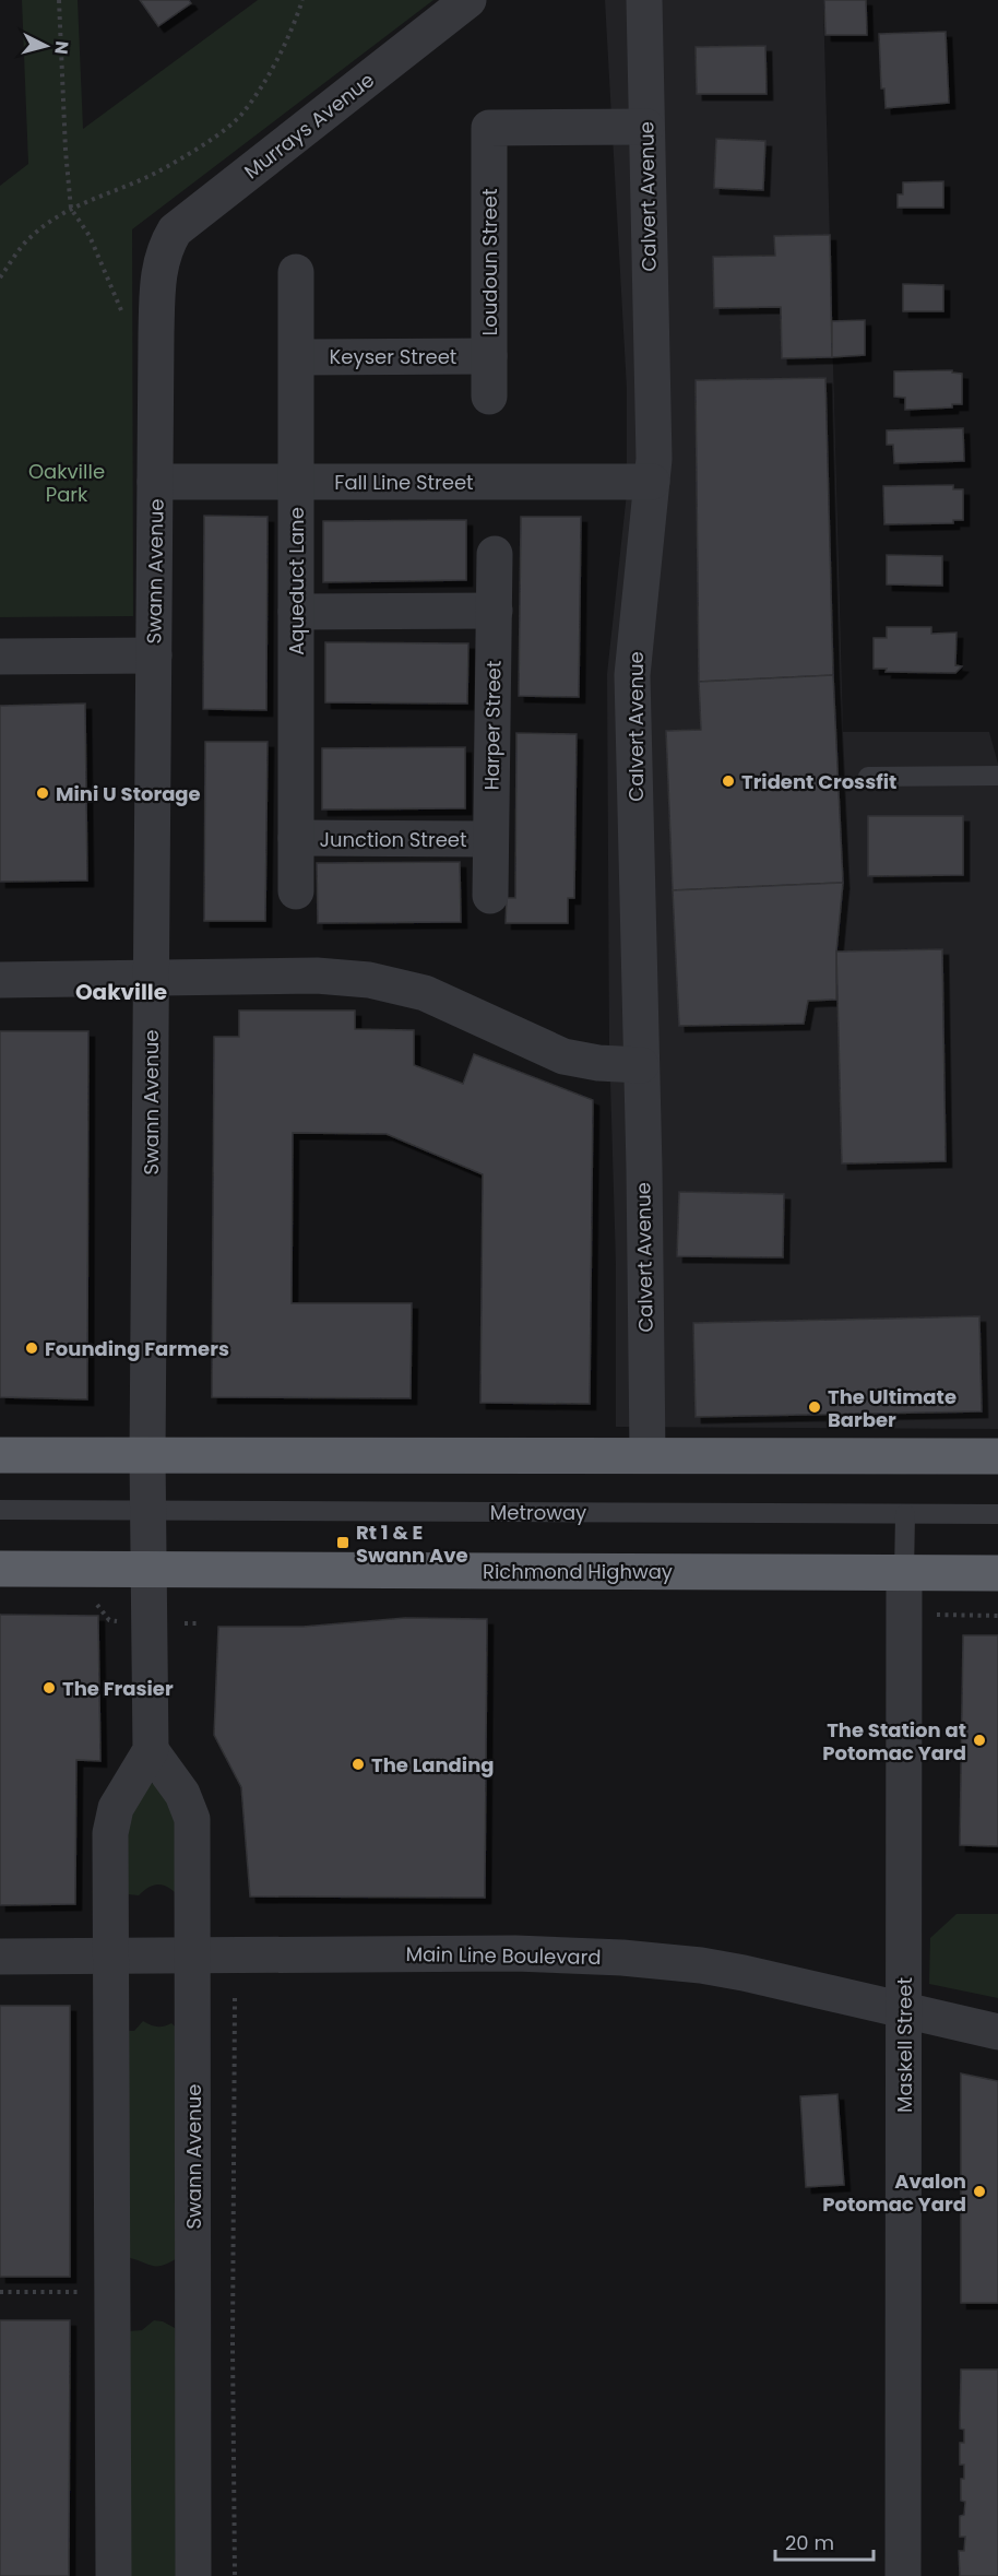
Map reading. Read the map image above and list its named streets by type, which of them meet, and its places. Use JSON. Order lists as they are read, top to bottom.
{
  "streets": {
    "highway": ["Richmond Highway"],
    "street": [
      "Murrays Avenue",
      "Calvert Avenue",
      "Loudoun Street",
      "Keyser Street",
      "Fall Line Street",
      "Swann Avenue",
      "Aqueduct Lane",
      "Harper Street",
      "Junction Street",
      "Main Line Boulevard",
      "Maskell Street"
    ],
    "lane": ["Metroway"]
  },
  "crossings": [
    ["Murrays Avenue", "Swann Avenue"],
    ["Calvert Avenue", "Loudoun Street"],
    ["Calvert Avenue", "Fall Line Street"],
    ["Loudoun Street", "Keyser Street"],
    ["Keyser Street", "Aqueduct Lane"],
    ["Fall Line Street", "Swann Avenue"],
    ["Fall Line Street", "Aqueduct Lane"],
    ["Swann Avenue", "Metroway"],
    ["Swann Avenue", "Richmond Highway"],
    ["Swann Avenue", "Main Line Boulevard"],
    ["Aqueduct Lane", "Junction Street"],
    ["Harper Street", "Junction Street"],
    ["Metroway", "Maskell Street"],
    ["Richmond Highway", "Maskell Street"],
    ["Main Line Boulevard", "Maskell Street"]
  ],
  "districts": ["Oakville"],
  "parks": ["Oakville Park"],
  "places": {
    "other": [
      "Trident Crossfit",
      "Mini U Storage",
      "Founding Farmers",
      "The Ultimate Barber",
      "The Frasier",
      "The Station at Potomac Yard",
      "The Landing",
      "Avalon Potomac Yard"
    ],
    "transit": ["Rt 1 & E Swann Ave"]
  },
  "scale_bar": "20 m",
  "north": "right"
}
